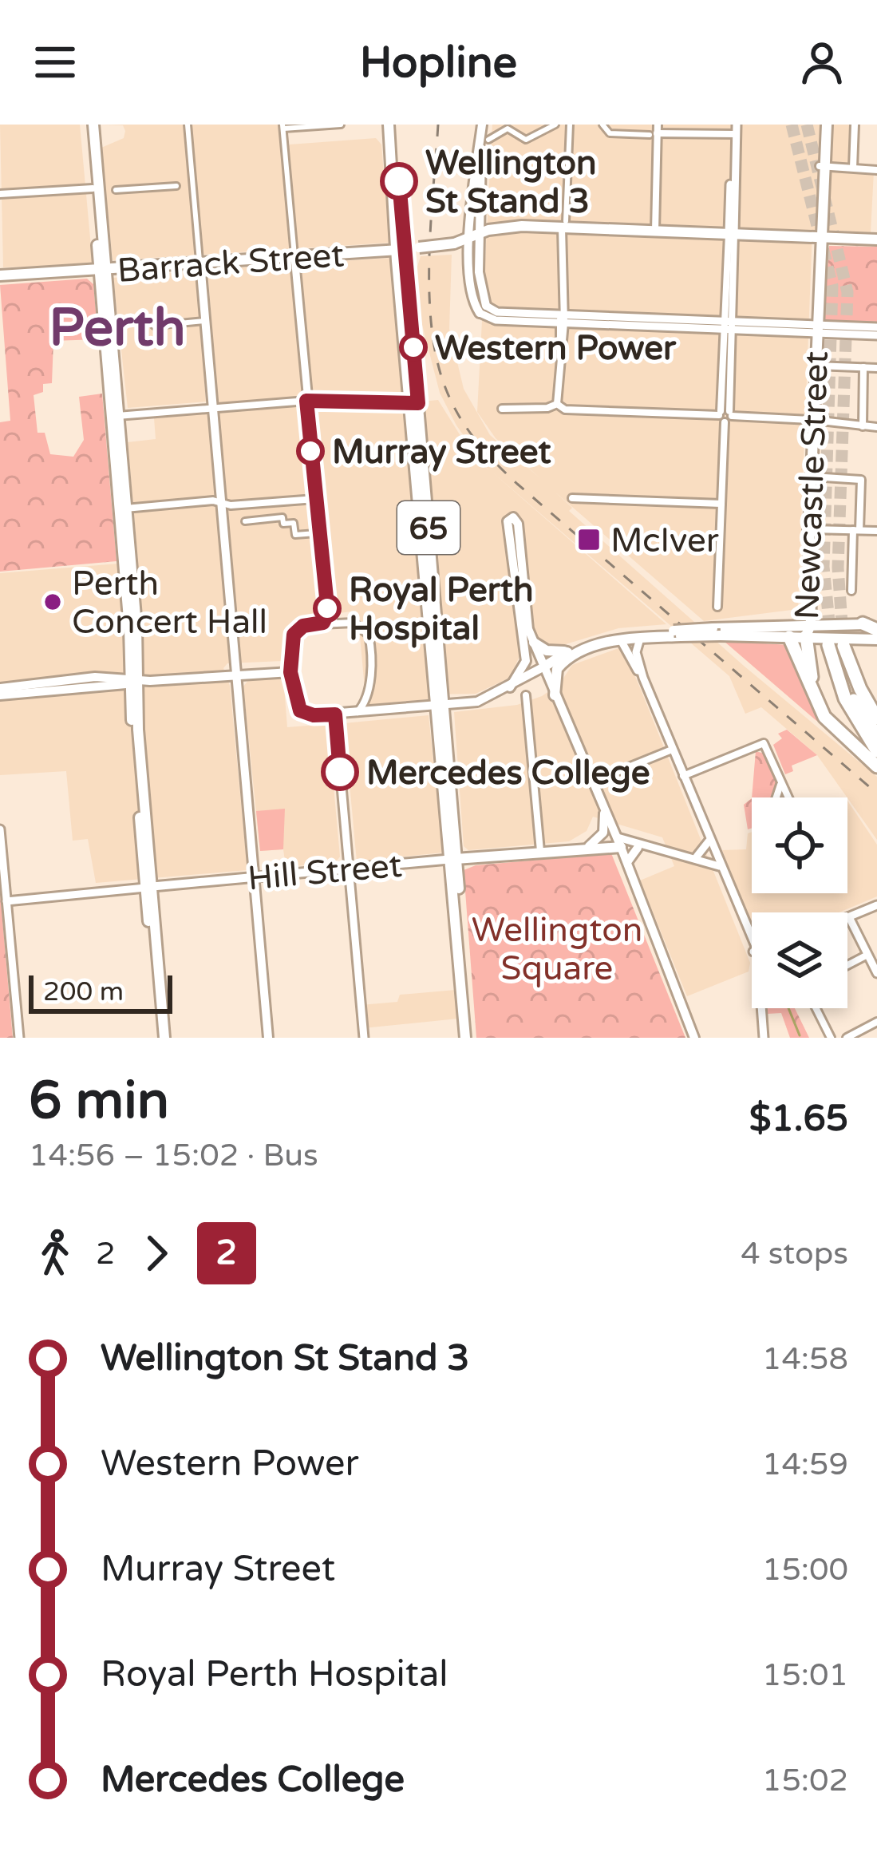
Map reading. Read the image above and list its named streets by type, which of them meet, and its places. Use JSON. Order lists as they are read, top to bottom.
{
  "streets": {
    "main road": [
      "Barrack Street",
      "Newcastle Street",
      "65",
      "Hill Street"
    ]
  },
  "crossings": [
    ["Barrack Street", "Newcastle Street"],
    ["Barrack Street", "65"],
    ["65", "Hill Street"]
  ],
  "districts": ["Perth"],
  "parks": ["Wellington Square"],
  "places": {
    "other": [
      "Wellington St Stand 3",
      "Western Power",
      "Murray Street",
      "Perth Concert Hall",
      "Royal Perth Hospital",
      "Mercedes College"
    ],
    "transit": ["McIver"]
  },
  "lines": ["bus line 2"],
  "scale_bar": "200 m",
  "page": {
    "header": "Hopline",
    "scale": "200 m",
    "heading": ["6 min", "14:56 – 15:02 · Bus", "$1.65"],
    "legs": ["2", "2", "4 stops"],
    "list": [
      {
        "name": "Wellington St Stand 3",
        "value": "14:58"
      },
      {
        "name": "Western Power",
        "value": "14:59"
      },
      {
        "name": "Murray Street",
        "value": "15:00"
      },
      {
        "name": "Royal Perth Hospital",
        "value": "15:01"
      },
      {
        "name": "Mercedes College",
        "value": "15:02"
      }
    ]
  }
}
